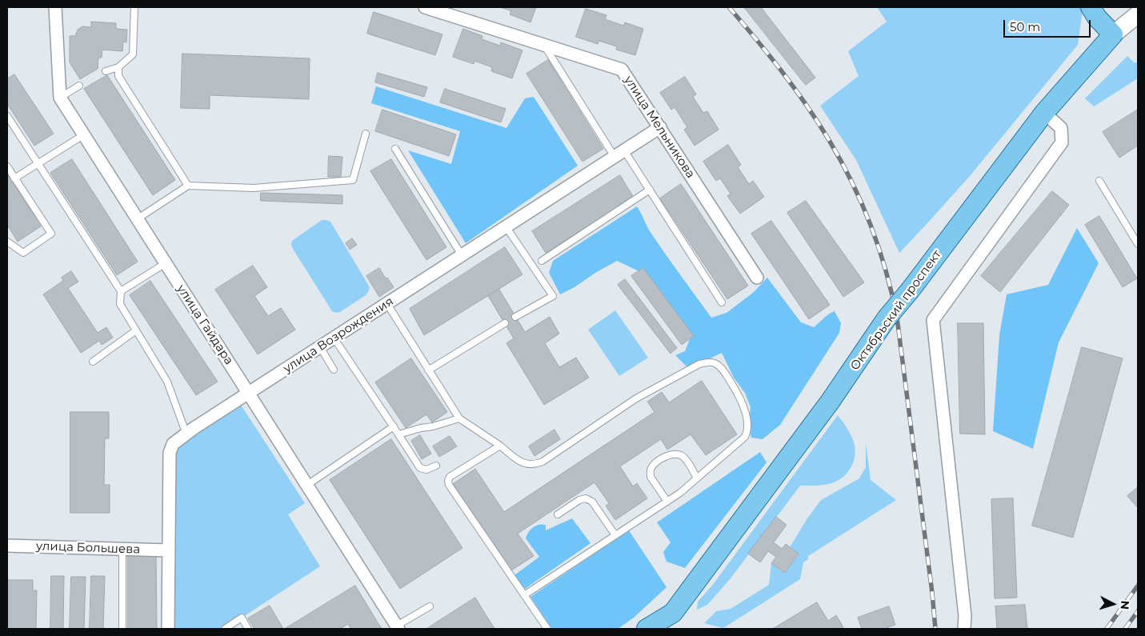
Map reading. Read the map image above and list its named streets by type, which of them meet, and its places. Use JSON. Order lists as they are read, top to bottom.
{
  "streets": {
    "main road": ["Октябрьский проспект"],
    "street": [
      "улица Мельникова",
      "улица Гайдара",
      "улица Возрождения",
      "улица Большева"
    ]
  },
  "crossings": [
    ["улица Мельникова", "улица Возрождения"],
    ["улица Гайдара", "улица Возрождения"],
    ["улица Возрождения", "улица Большева"]
  ],
  "scale_bar": "50 m",
  "north": "right"
}
